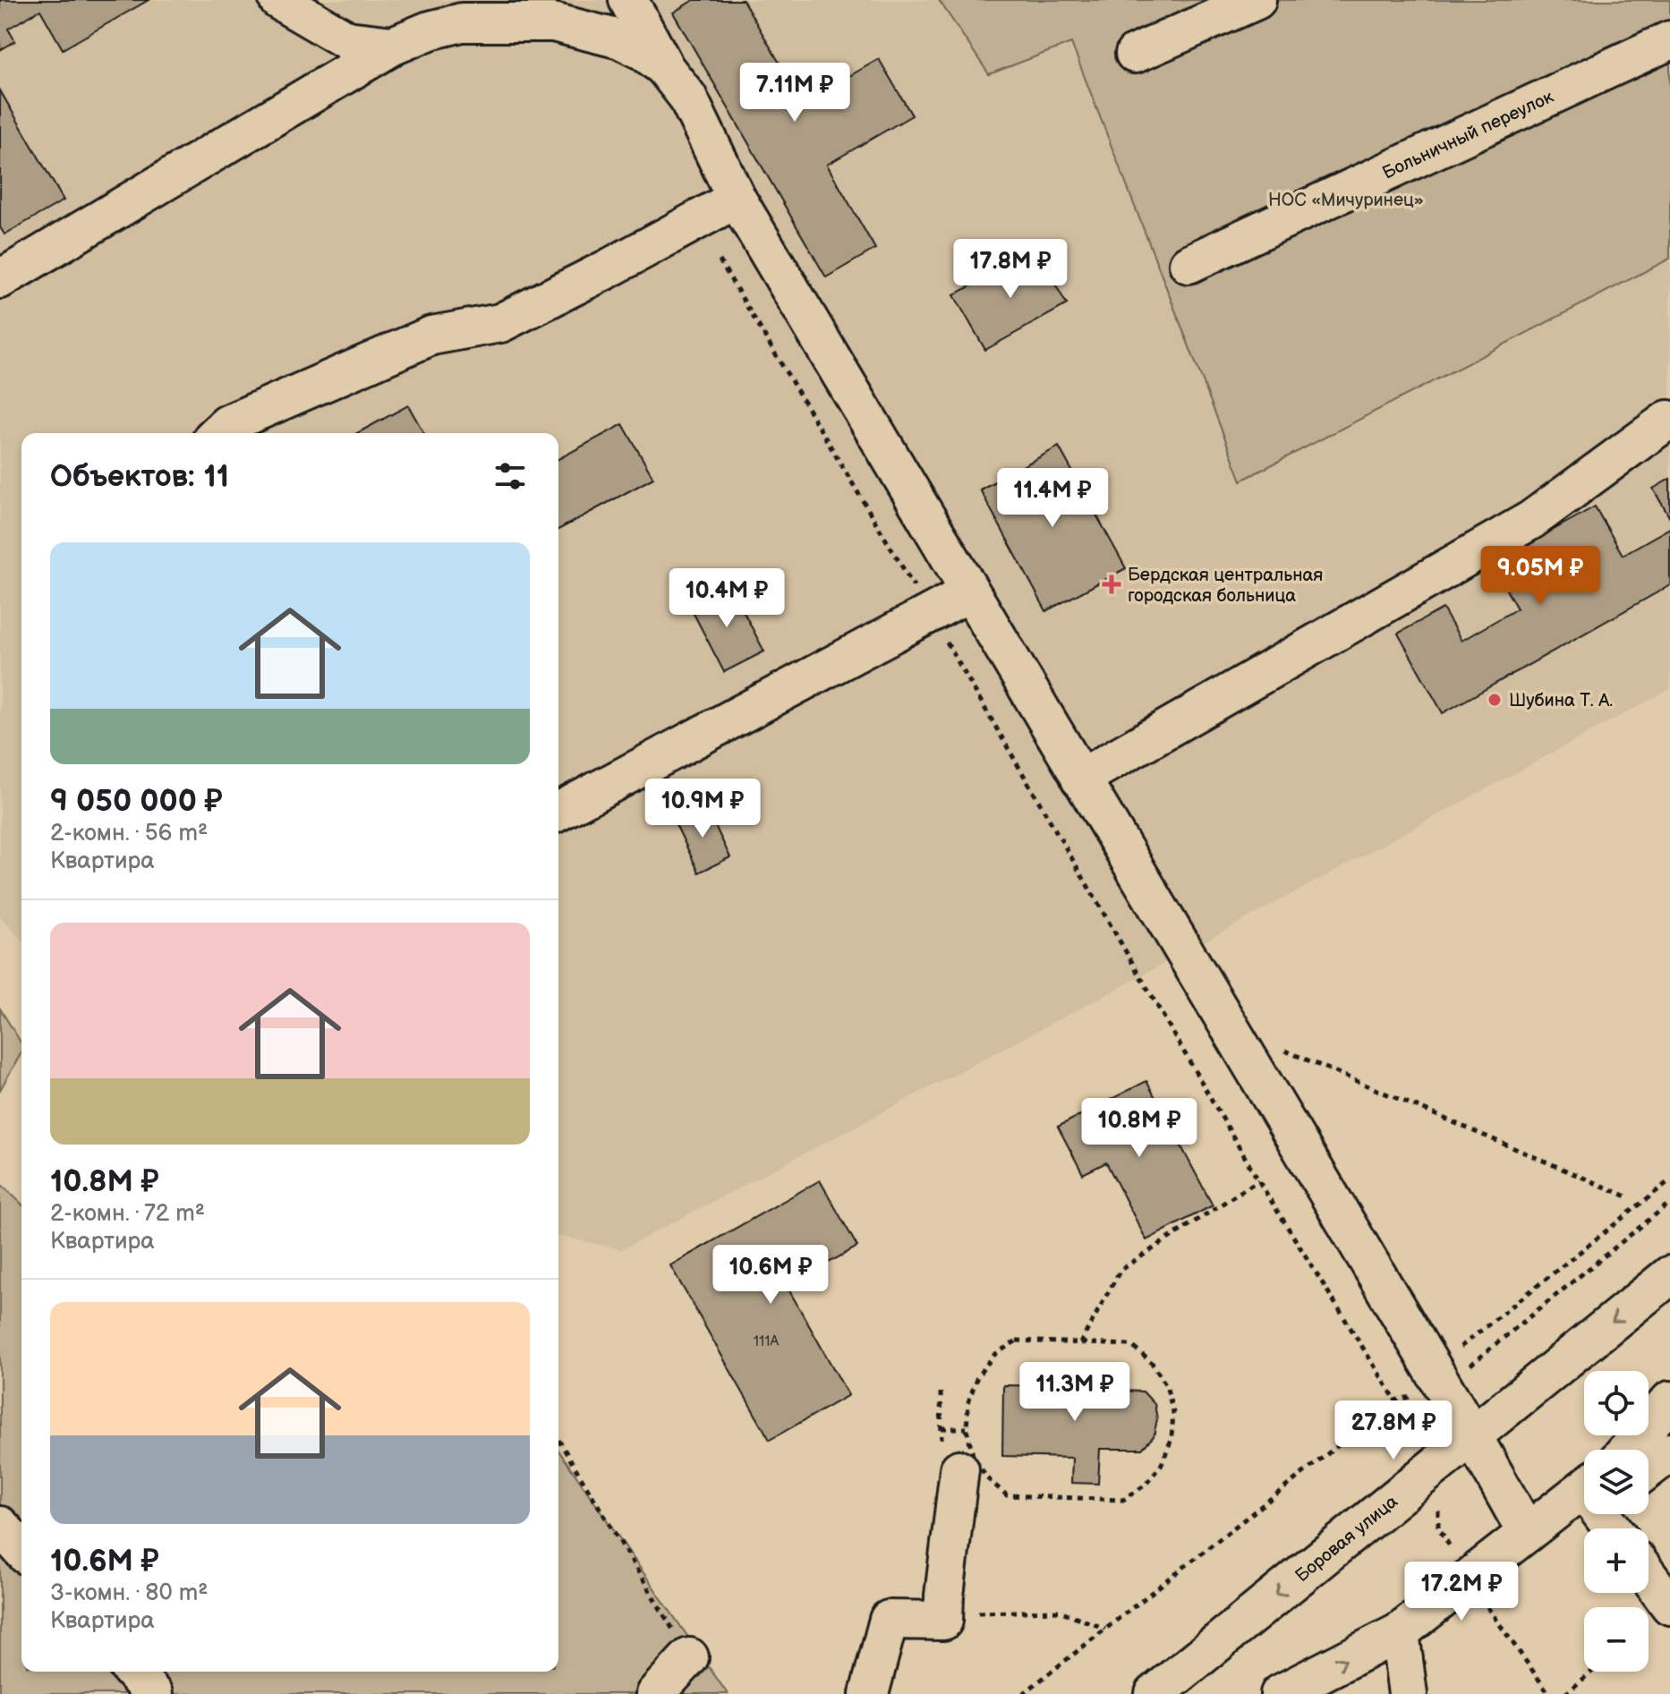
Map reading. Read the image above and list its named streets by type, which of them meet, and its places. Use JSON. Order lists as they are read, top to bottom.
{
  "streets": {
    "street": ["Больничный переулок", "Боровая улица"]
  },
  "parks": ["НОС «Мичуринец»"],
  "places": {
    "health": ["Бердская центральная городская больница"],
    "other": ["Шубина Т. А."]
  },
  "house_numbers": ["111А"],
  "page": {
    "price": [
      "7.11M ₽",
      "17.8M ₽",
      "11.4M ₽",
      "9.05M ₽",
      "10.4M ₽",
      "10.9M ₽",
      "10.8M ₽",
      "10.6M ₽",
      "11.3M ₽",
      "27.8M ₽",
      "17.2M ₽"
    ],
    "heading": "Объектов: 11",
    "list": [
      {
        "name": "9 050 000 ₽",
        "note": "2-комн. · 56 m² · Квартира"
      },
      {
        "name": "10.8M ₽",
        "note": "2-комн. · 72 m² · Квартира"
      },
      {
        "name": "10.6M ₽",
        "note": "3-комн. · 80 m² · Квартира"
      }
    ],
    "map_buttons": ["+", "−"]
  }
}
